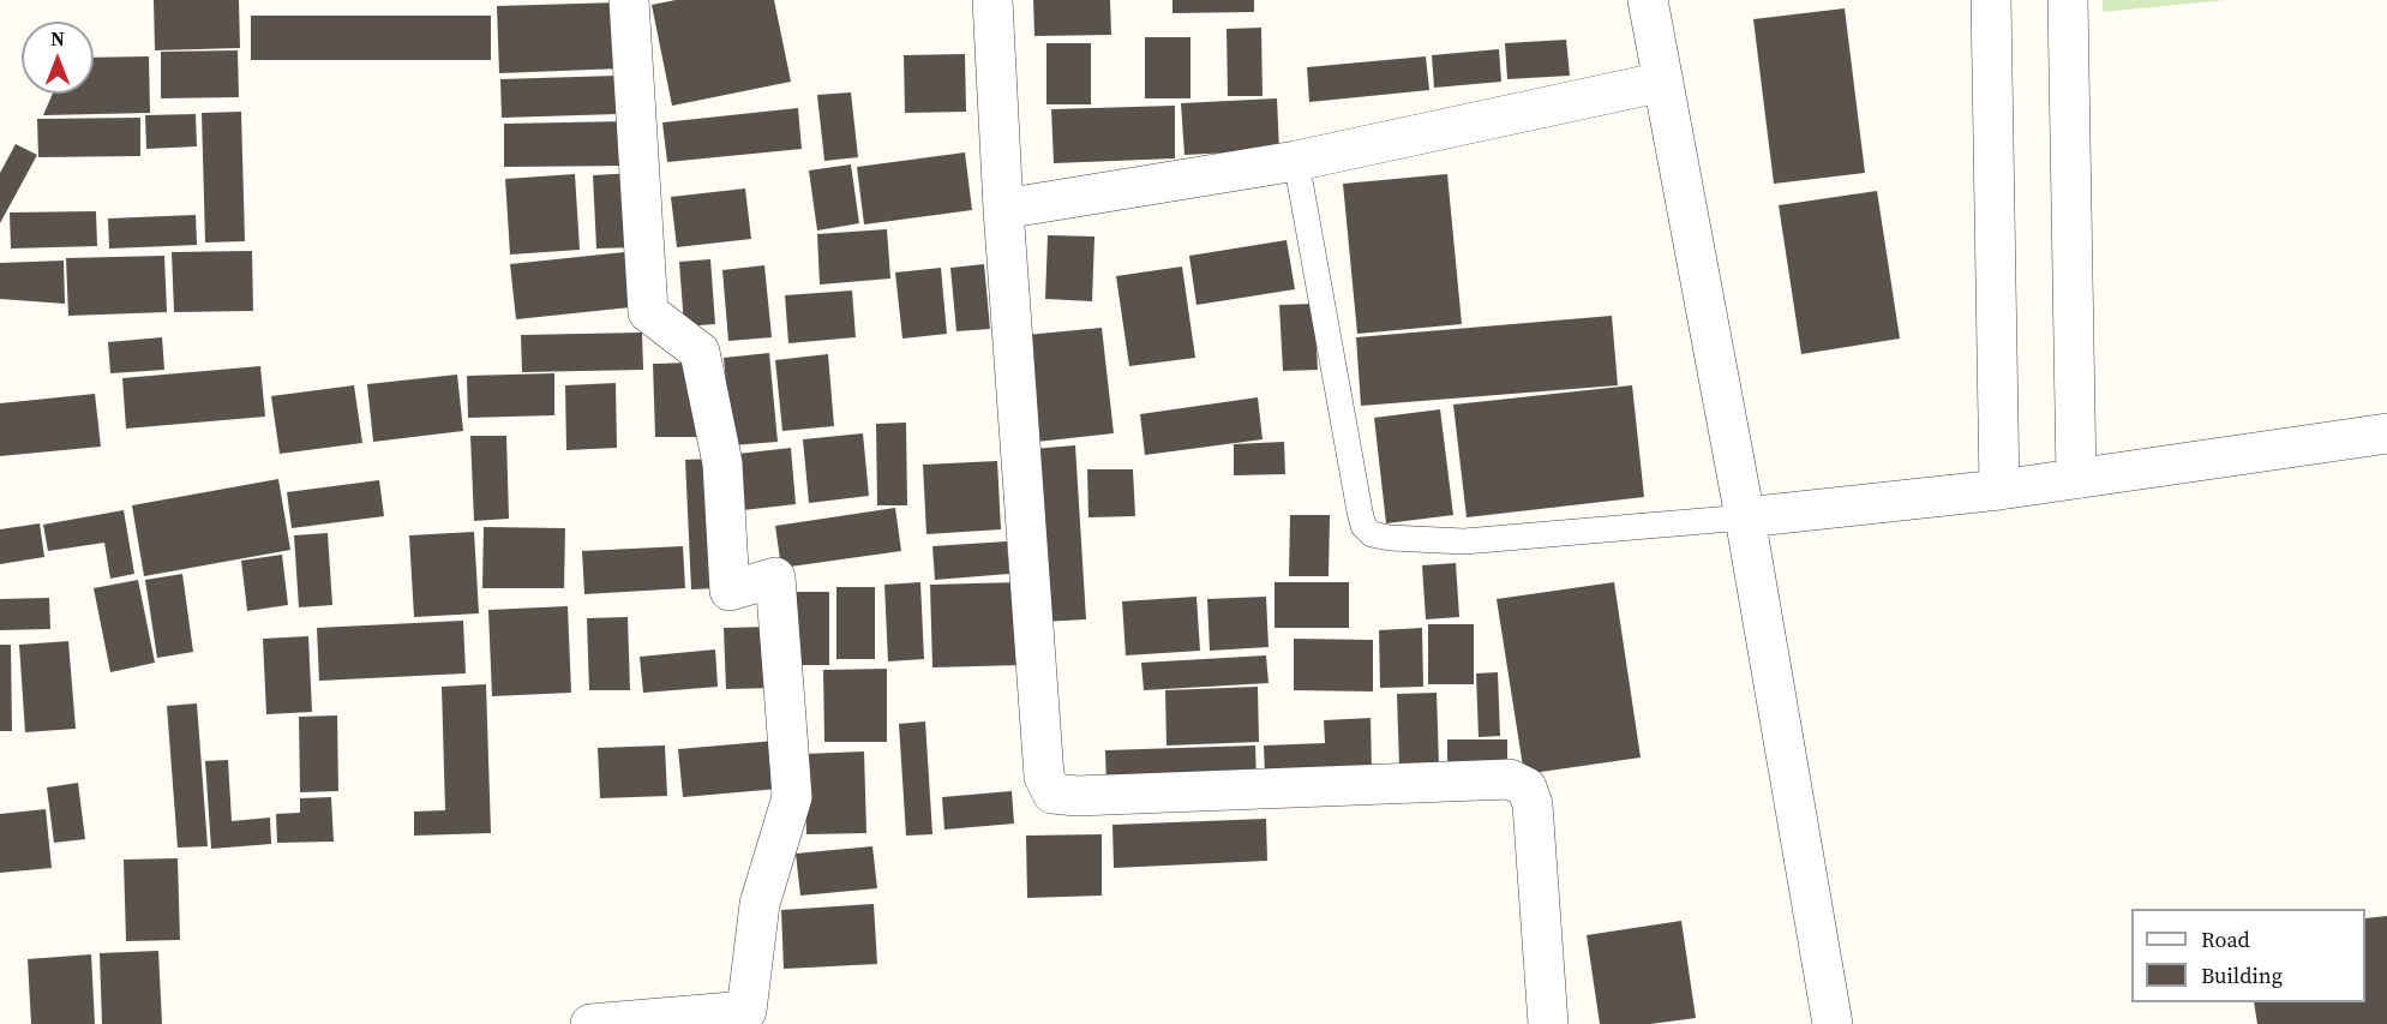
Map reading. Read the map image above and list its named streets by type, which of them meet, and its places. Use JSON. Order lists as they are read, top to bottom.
{
  "legend": ["Road", "Building"],
  "north": "top"
}
